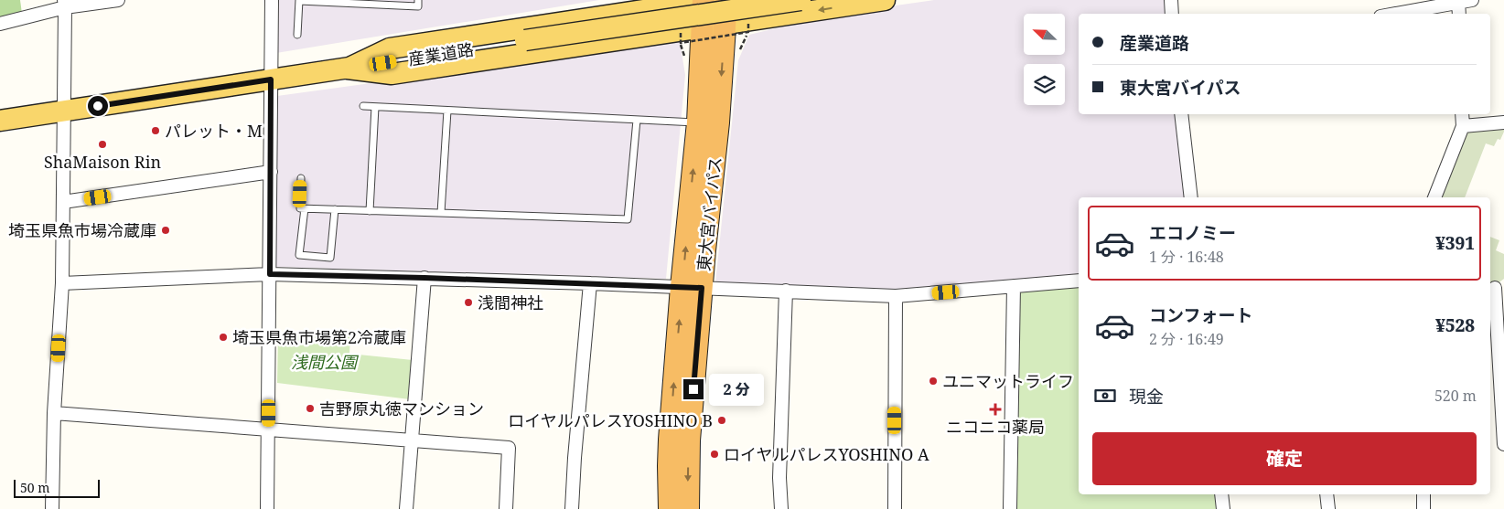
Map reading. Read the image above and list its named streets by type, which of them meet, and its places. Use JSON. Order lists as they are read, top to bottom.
{
  "streets": {
    "highway": ["東大宮バイパス"],
    "main road": ["産業道路"]
  },
  "parks": ["浅間公園"],
  "places": {
    "other": [
      "パレット・M",
      "ShaMaison Rin",
      "埼玉県魚市場冷蔵庫",
      "浅間神社",
      "埼玉県魚市場第2冷蔵庫",
      "ユニマットライフ",
      "吉野原丸徳マンション",
      "ロイヤルパレスYOSHINO B",
      "ロイヤルパレスYOSHINO A"
    ],
    "health": ["ニコニコ薬局"]
  },
  "scale_bar": "50 m",
  "north": "top left",
  "page": {
    "banner": ["産業道路", "東大宮バイパス"],
    "list": [
      {
        "name": "エコノミー",
        "note": "1 分 · 16:48",
        "value": "¥391"
      },
      {
        "name": "コンフォート",
        "note": "2 分 · 16:49",
        "value": "¥528"
      }
    ],
    "pay": ["現金", "520 m"],
    "bubble": "2 分",
    "buttons": "確定",
    "scale": "50 m"
  }
}
